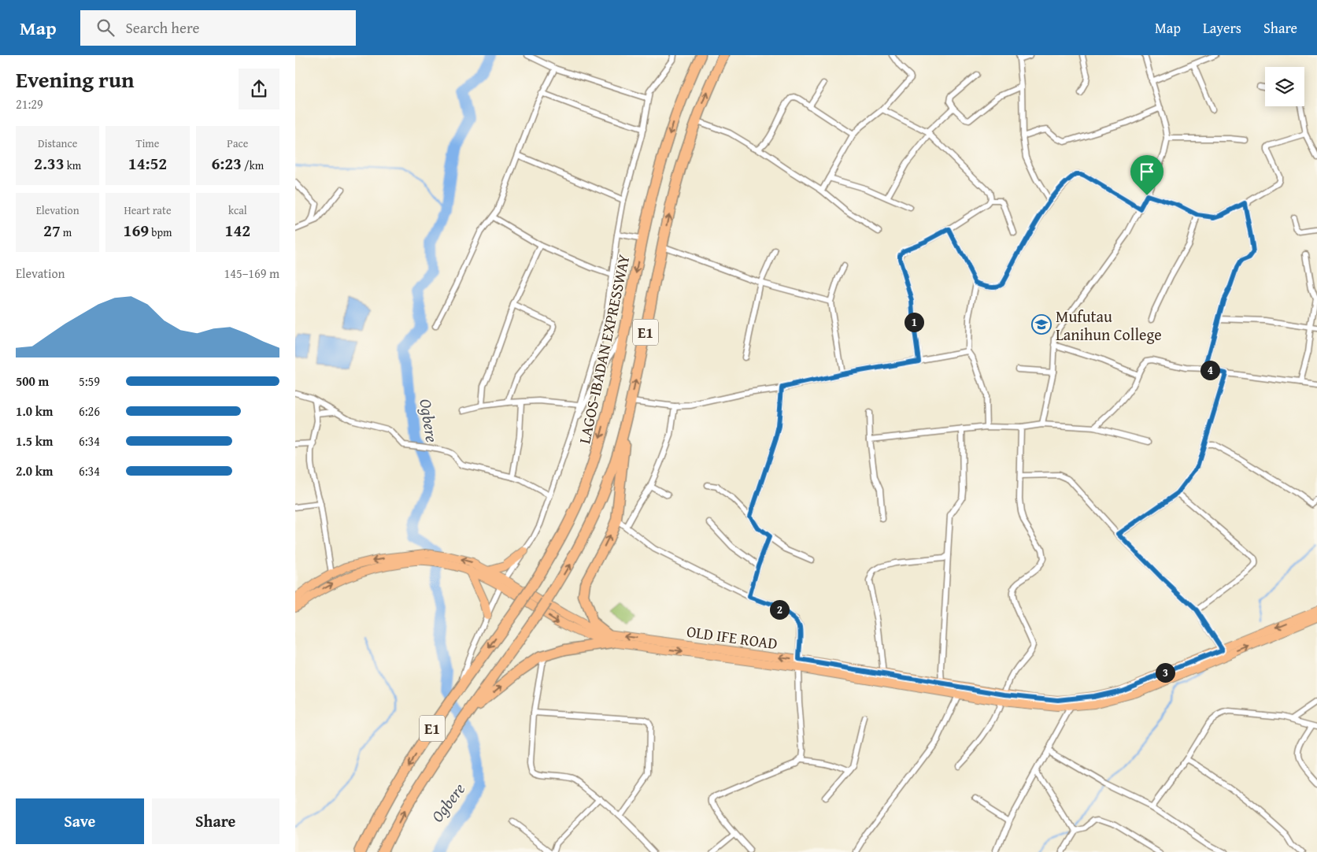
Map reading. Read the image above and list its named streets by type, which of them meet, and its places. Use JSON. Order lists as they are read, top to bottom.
{
  "streets": {
    "highway": ["E1", "LAGOS-IBADAN EXPRESSWAY"],
    "main road": ["OLD IFE ROAD"]
  },
  "water": ["Ogbere"],
  "places": {
    "school or university": ["Mufutau Lanihun College"]
  },
  "page": {
    "header": "Map",
    "search": "Search here",
    "nav": ["Map", "Layers", "Share"],
    "heading": ["Evening run", "21:29"],
    "stats": [
      ["Distance", "2.33 km"],
      ["Time", "14:52"],
      ["Pace", "6:23 /km"],
      ["Elevation", "27 m"],
      ["Heart rate", "169 bpm"],
      ["kcal", "142"]
    ],
    "chart": ["Elevation", "145–169 m"],
    "pins": [
      "1",
      "4",
      "2",
      "3"
    ],
    "list": [
      {
        "name": "500 m",
        "note": "5:59"
      },
      {
        "name": "1.0 km",
        "note": "6:26"
      },
      {
        "name": "1.5 km",
        "note": "6:34"
      },
      {
        "name": "2.0 km",
        "note": "6:34"
      }
    ],
    "buttons": ["Save", "Share"]
  }
}
